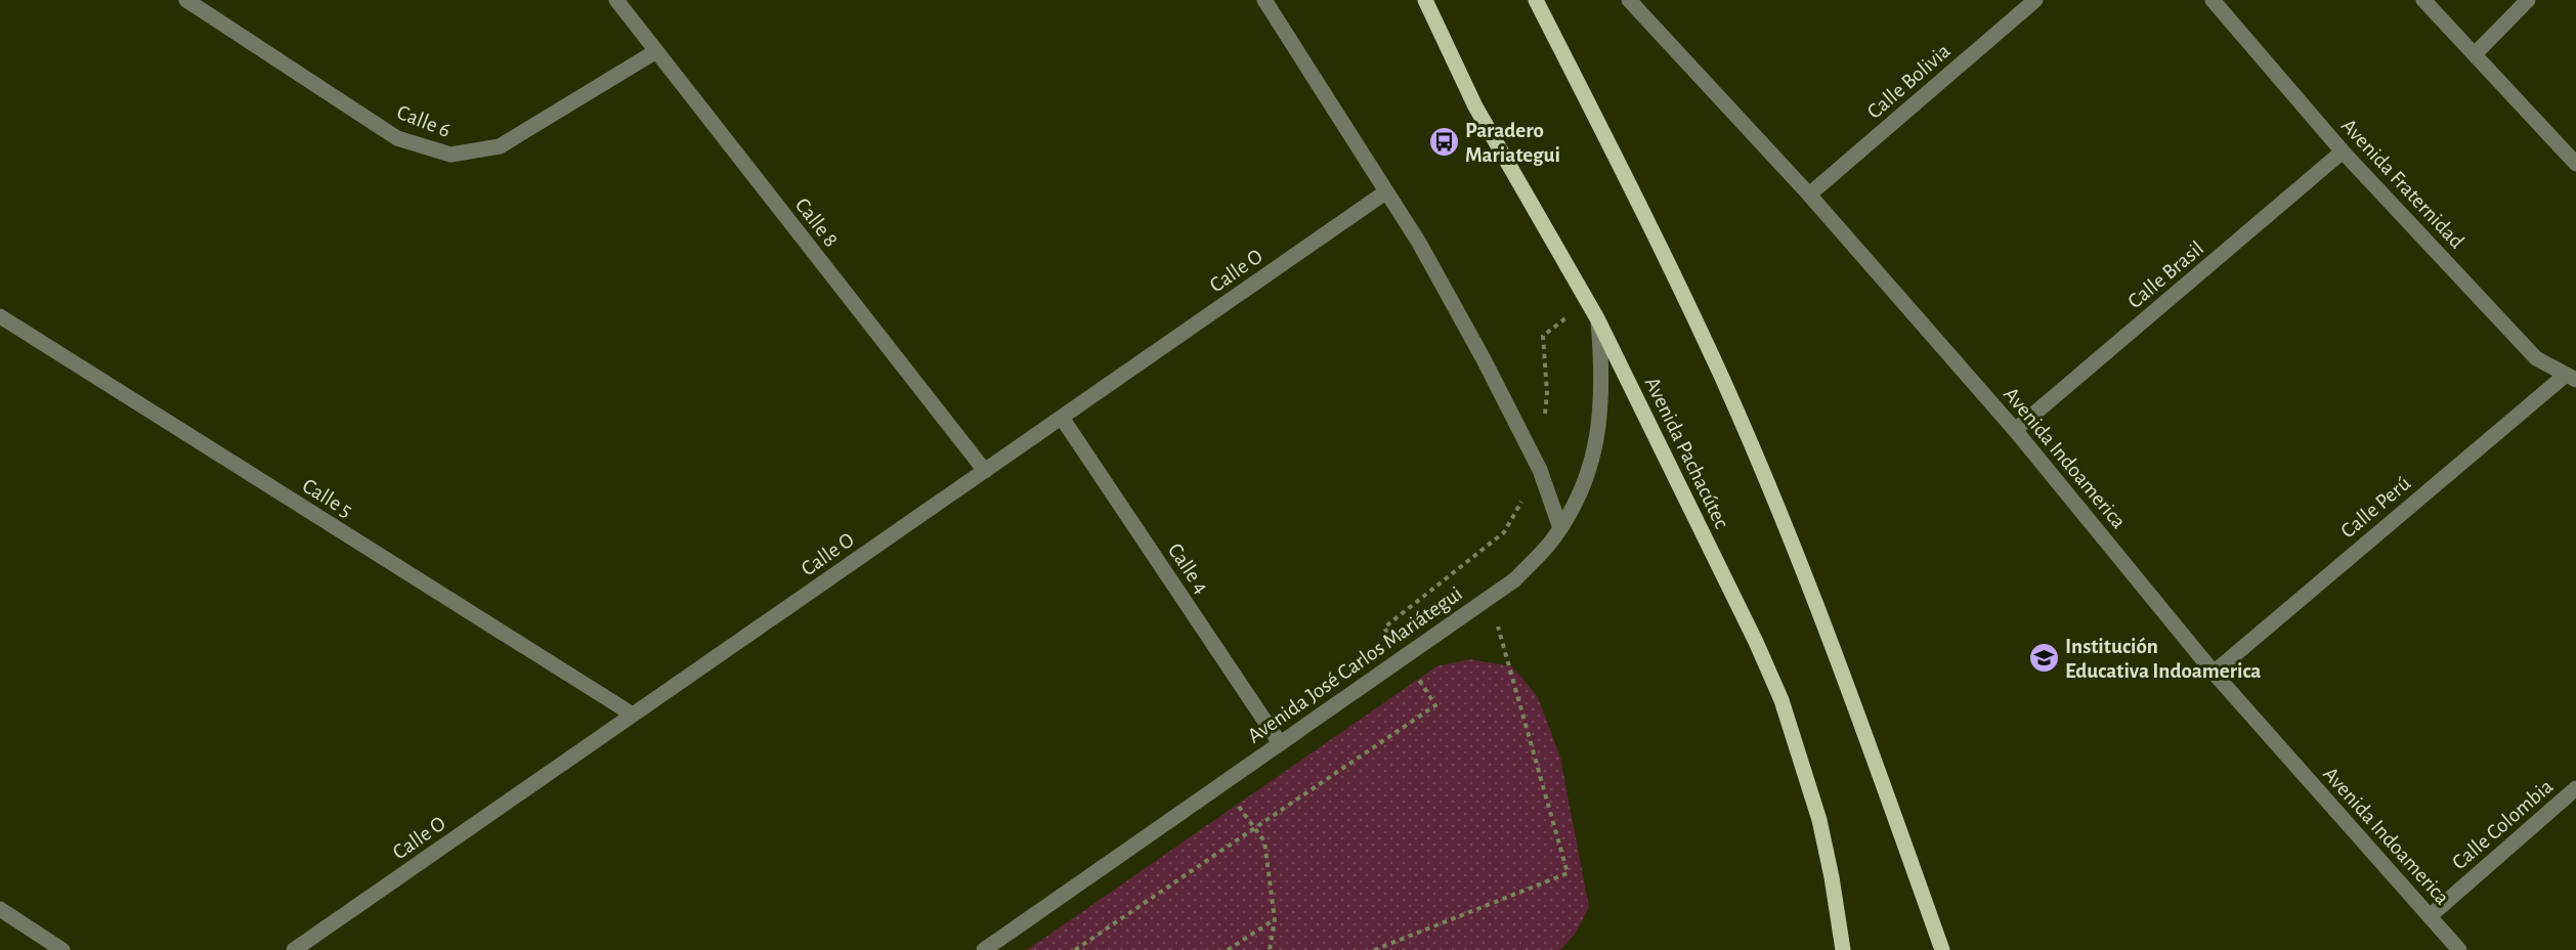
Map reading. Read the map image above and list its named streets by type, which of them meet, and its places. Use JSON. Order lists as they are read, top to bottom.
{
  "streets": {
    "main road": ["Avenida Pachacútec"],
    "street": [
      "Calle Bolivia",
      "Calle 6",
      "Avenida Fraternidad",
      "Calle 8",
      "Calle O",
      "Calle Brasil",
      "Avenida Indoamerica",
      "Calle 5",
      "Calle Perú",
      "Calle 4",
      "Avenida José Carlos Mariátegui",
      "Calle Colombia"
    ]
  },
  "crossings": [
    ["Calle Bolivia", "Avenida Indoamerica"],
    ["Calle 6", "Calle 8"],
    ["Avenida Fraternidad", "Calle Brasil"],
    ["Avenida Fraternidad", "Calle Perú"],
    ["Calle 8", "Calle O"],
    ["Calle O", "Calle 5"],
    ["Calle O", "Calle 4"],
    ["Calle Brasil", "Avenida Indoamerica"],
    ["Avenida Pachacútec", "Avenida José Carlos Mariátegui"],
    ["Avenida Indoamerica", "Calle Perú"],
    ["Avenida Indoamerica", "Calle Colombia"],
    ["Calle 4", "Avenida José Carlos Mariátegui"]
  ],
  "places": {
    "bus stop": ["Paradero Mariategui"],
    "school or university": ["Institución Educativa Indoamerica"]
  }
}
